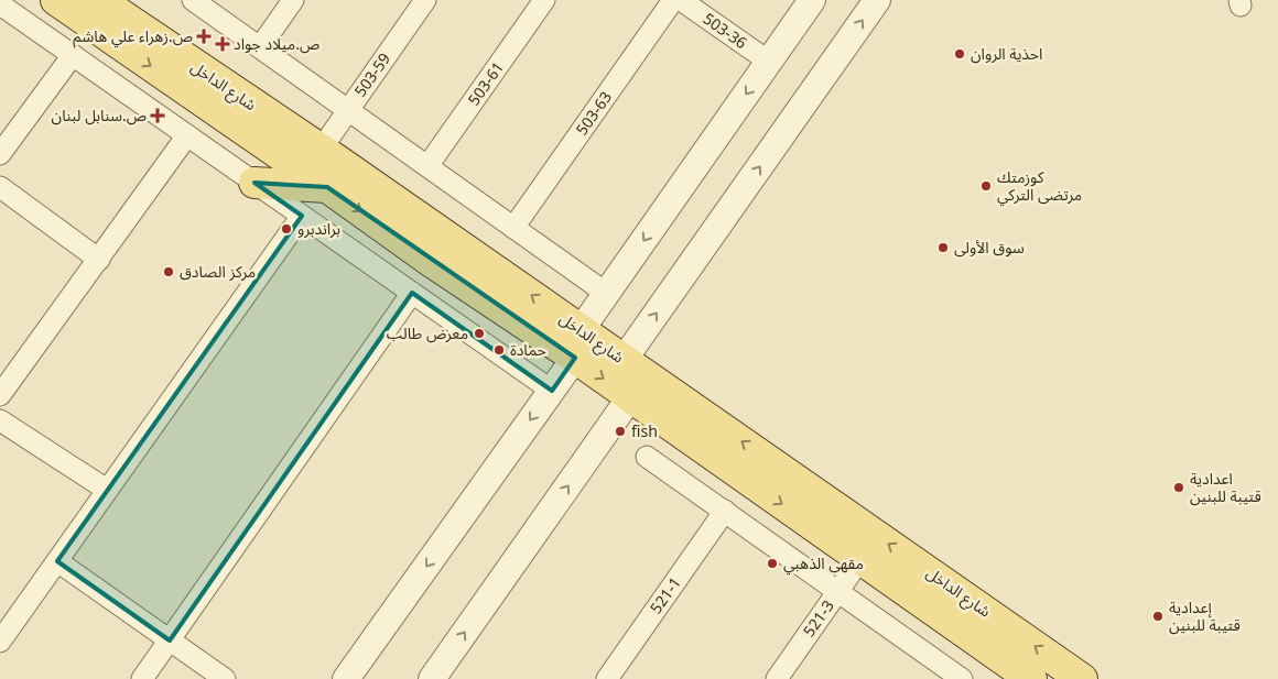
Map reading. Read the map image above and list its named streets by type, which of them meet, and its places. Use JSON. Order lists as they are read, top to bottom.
{
  "streets": {
    "main road": ["شارع الداخل"],
    "street": [
      "503-36",
      "503-59",
      "503-61",
      "503-63",
      "521-1",
      "521-3"
    ]
  },
  "crossings": [
    ["503-59", "شارع الداخل"],
    ["شارع الداخل", "521-3"]
  ],
  "places": {
    "health": ["ص.زهراء علي هاشم", "ص.ميلاد جواد", "ص.سنابل لبنان"],
    "other": [
      "احذية الروان",
      "كوزمتك مرتضى التركي",
      "براندبرو",
      "سوق الأولى",
      "مركز الصادق",
      "معرض طالب",
      "حمادة",
      "fish",
      "اعدادية قتيبة للبنين",
      "مقهى الذهبي",
      "إعدادية قتيبة للبنين"
    ]
  }
}
